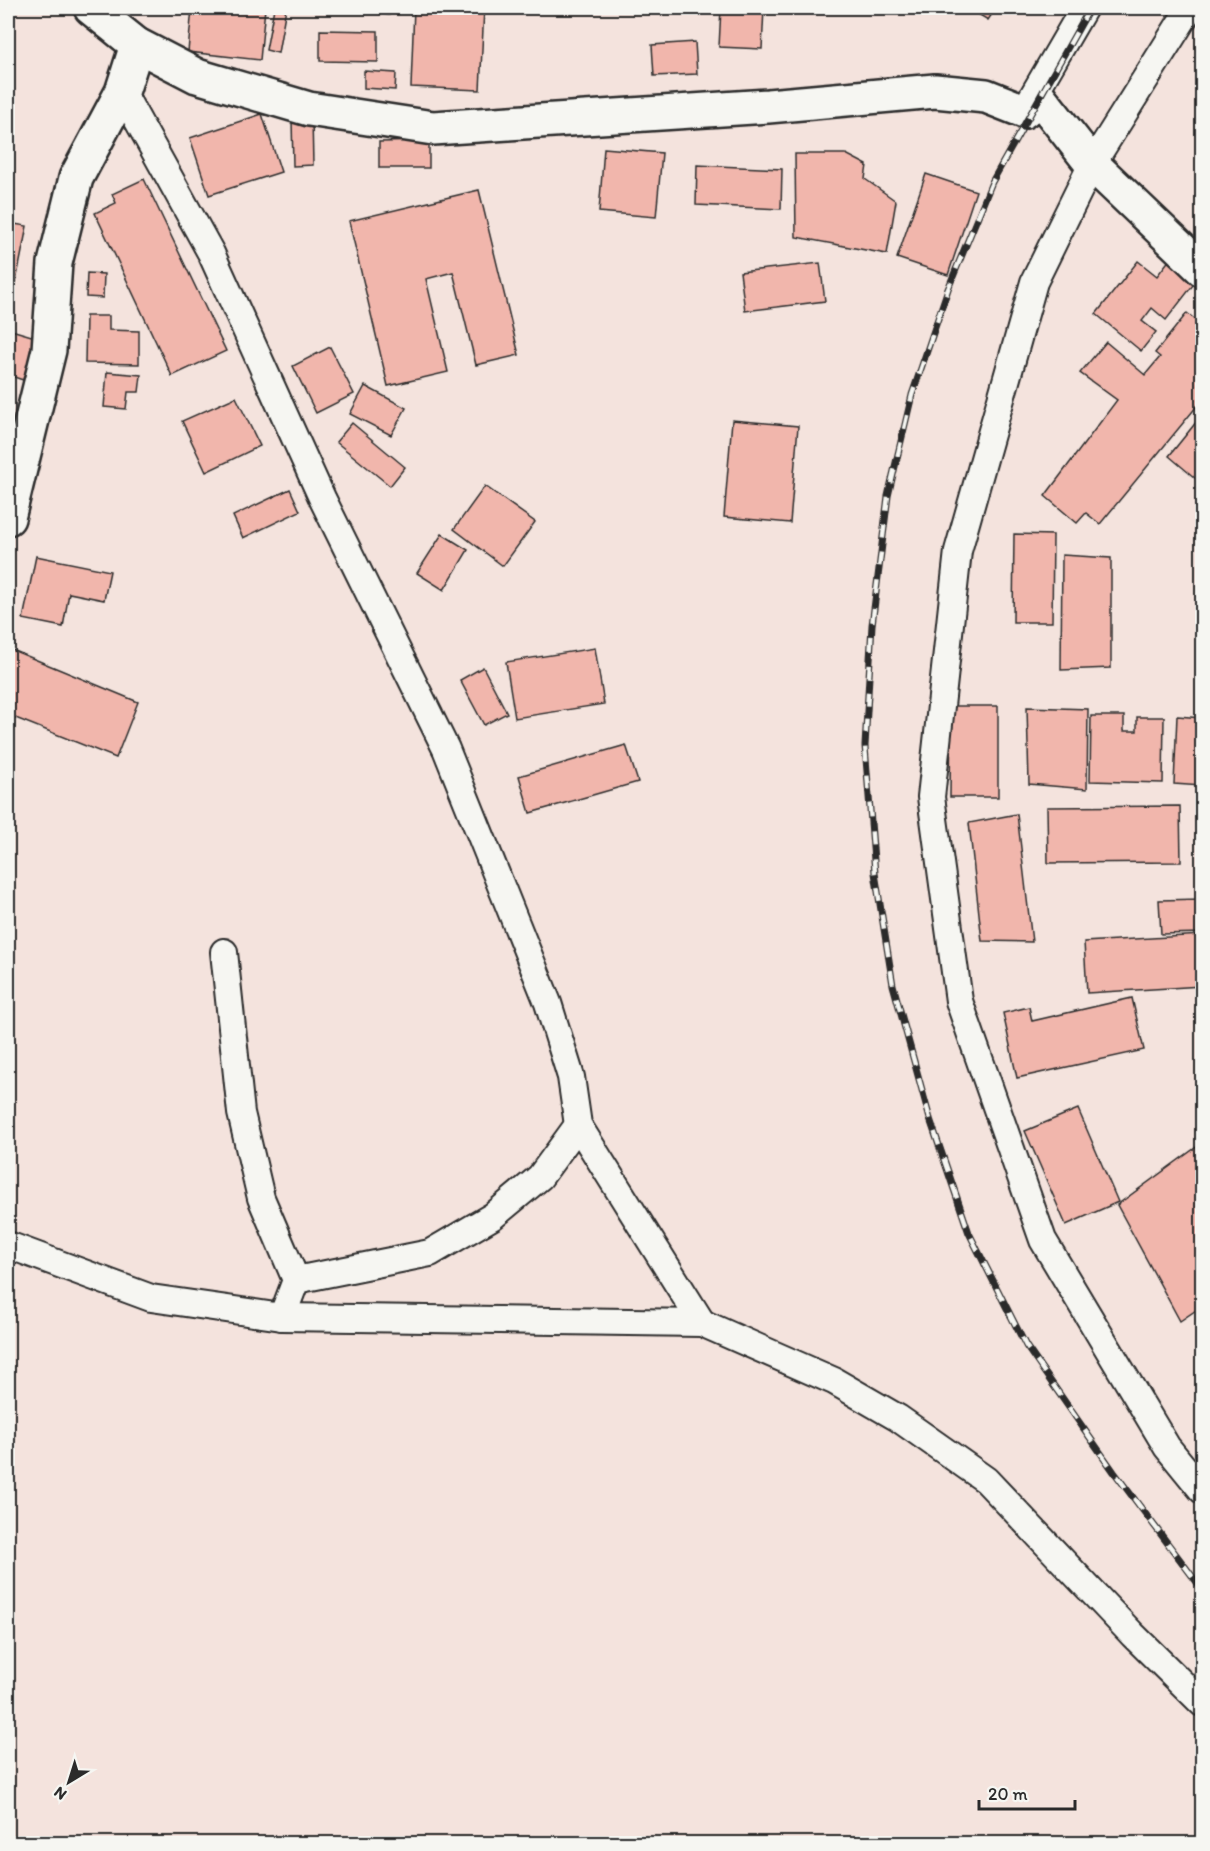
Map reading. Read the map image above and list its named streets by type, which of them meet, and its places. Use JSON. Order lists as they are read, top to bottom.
{
  "scale_bar": "20 m",
  "north": "bottom left"
}
